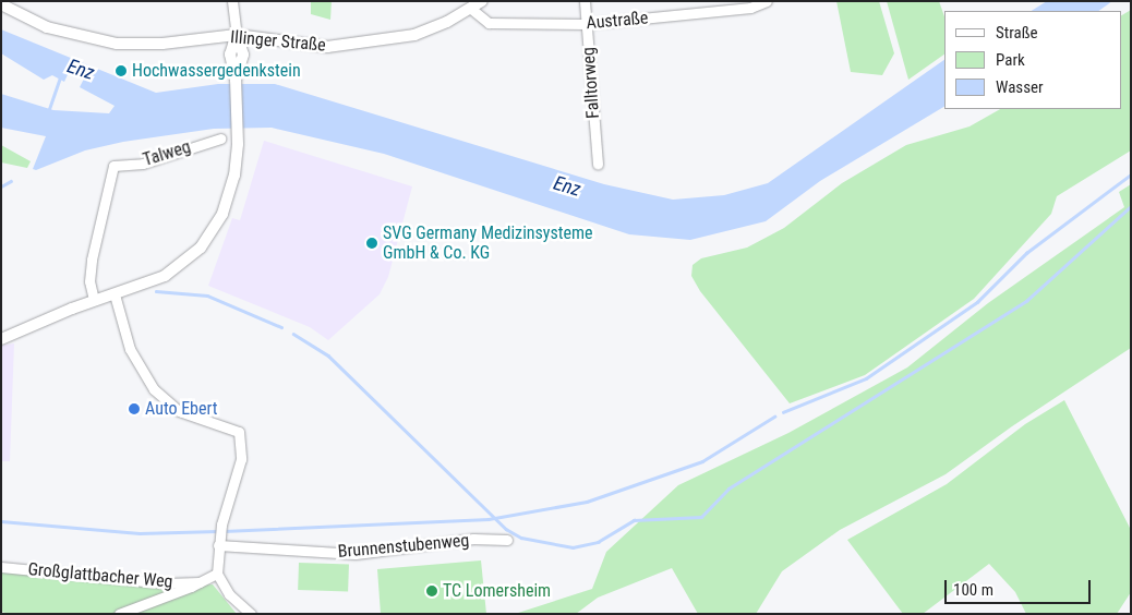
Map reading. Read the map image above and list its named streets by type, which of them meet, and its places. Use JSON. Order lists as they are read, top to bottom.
{
  "streets": {
    "street": [
      "Austraße",
      "Illinger Straße",
      "Falltorweg",
      "Talweg",
      "Brunnenstubenweg",
      "Großglattbacher Weg"
    ]
  },
  "crossings": [
    ["Austraße", "Illinger Straße"],
    ["Austraße", "Falltorweg"]
  ],
  "water": ["Enz"],
  "places": [
    "Hochwassergedenkstein",
    "SVG Germany Medizinsysteme GmbH & Co. KG",
    "Auto Ebert",
    "TC Lomersheim"
  ],
  "legend": ["Straße", "Park", "Wasser"],
  "scale_bar": "100 m"
}
